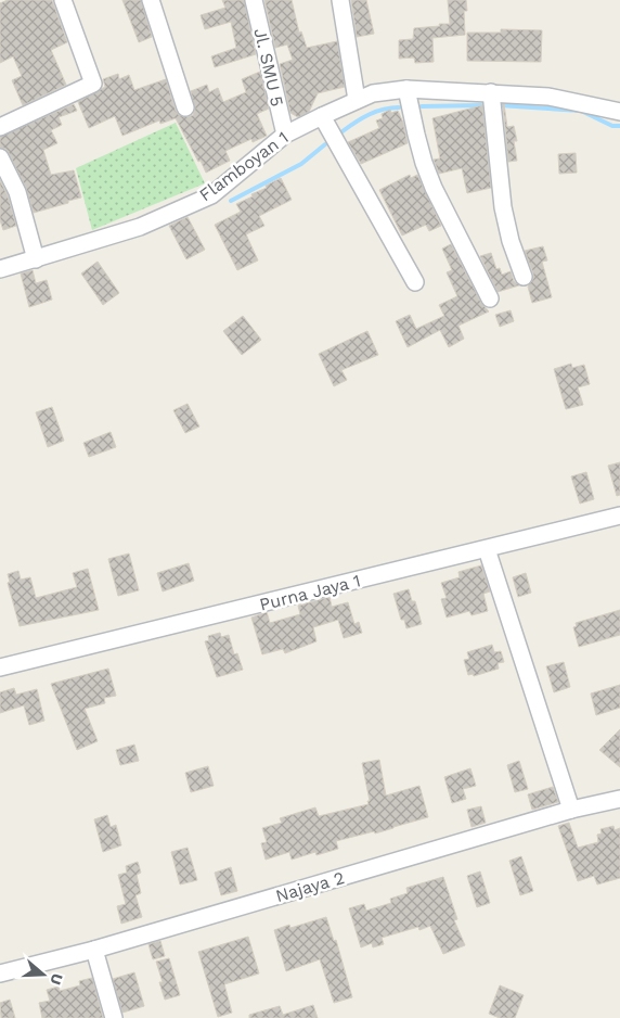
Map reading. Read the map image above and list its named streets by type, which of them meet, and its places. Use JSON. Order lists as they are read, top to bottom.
{
  "streets": {
    "street": [
      "Jl. SMU 5",
      "Flamboyan 1",
      "Purna Jaya 1",
      "Najaya 2"
    ]
  },
  "crossings": [
    ["Jl. SMU 5", "Flamboyan 1"]
  ],
  "north": "right"
}
